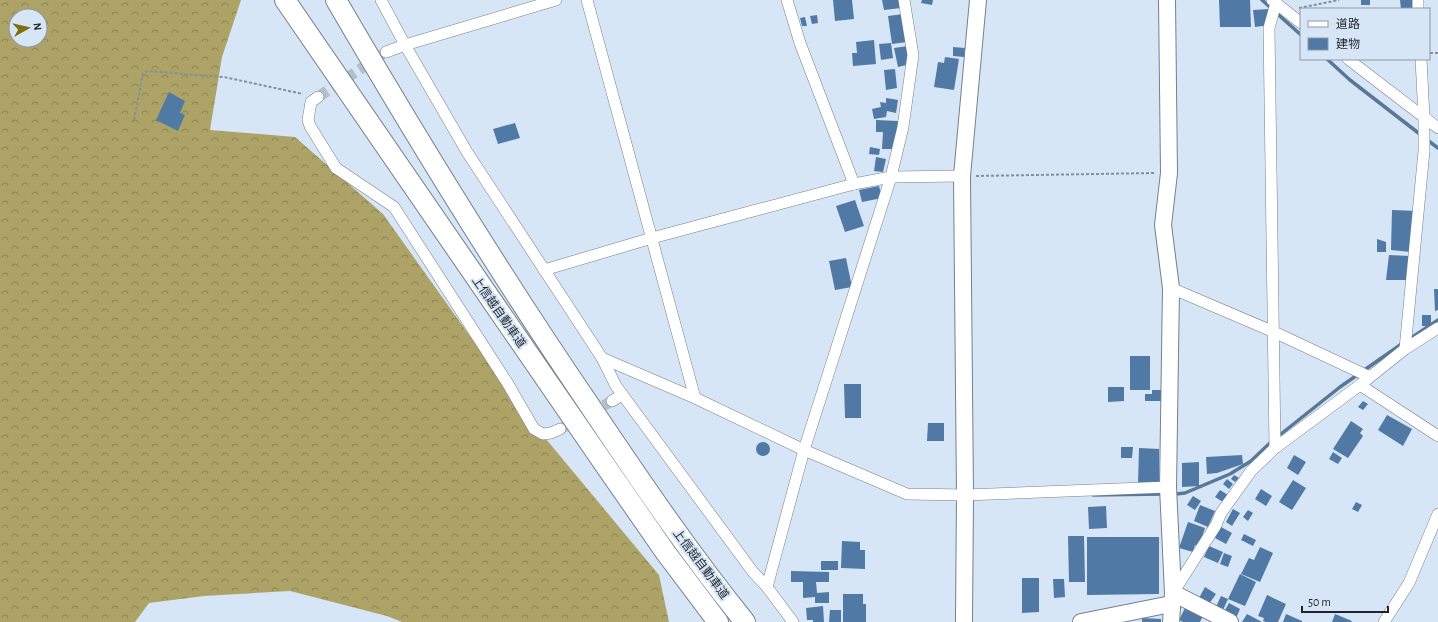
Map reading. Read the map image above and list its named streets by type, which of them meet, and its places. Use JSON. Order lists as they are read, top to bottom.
{
  "streets": {
    "highway": ["上信越自動車道"]
  },
  "legend": ["道路", "建物"],
  "scale_bar": "50 m",
  "north": "right"
}
